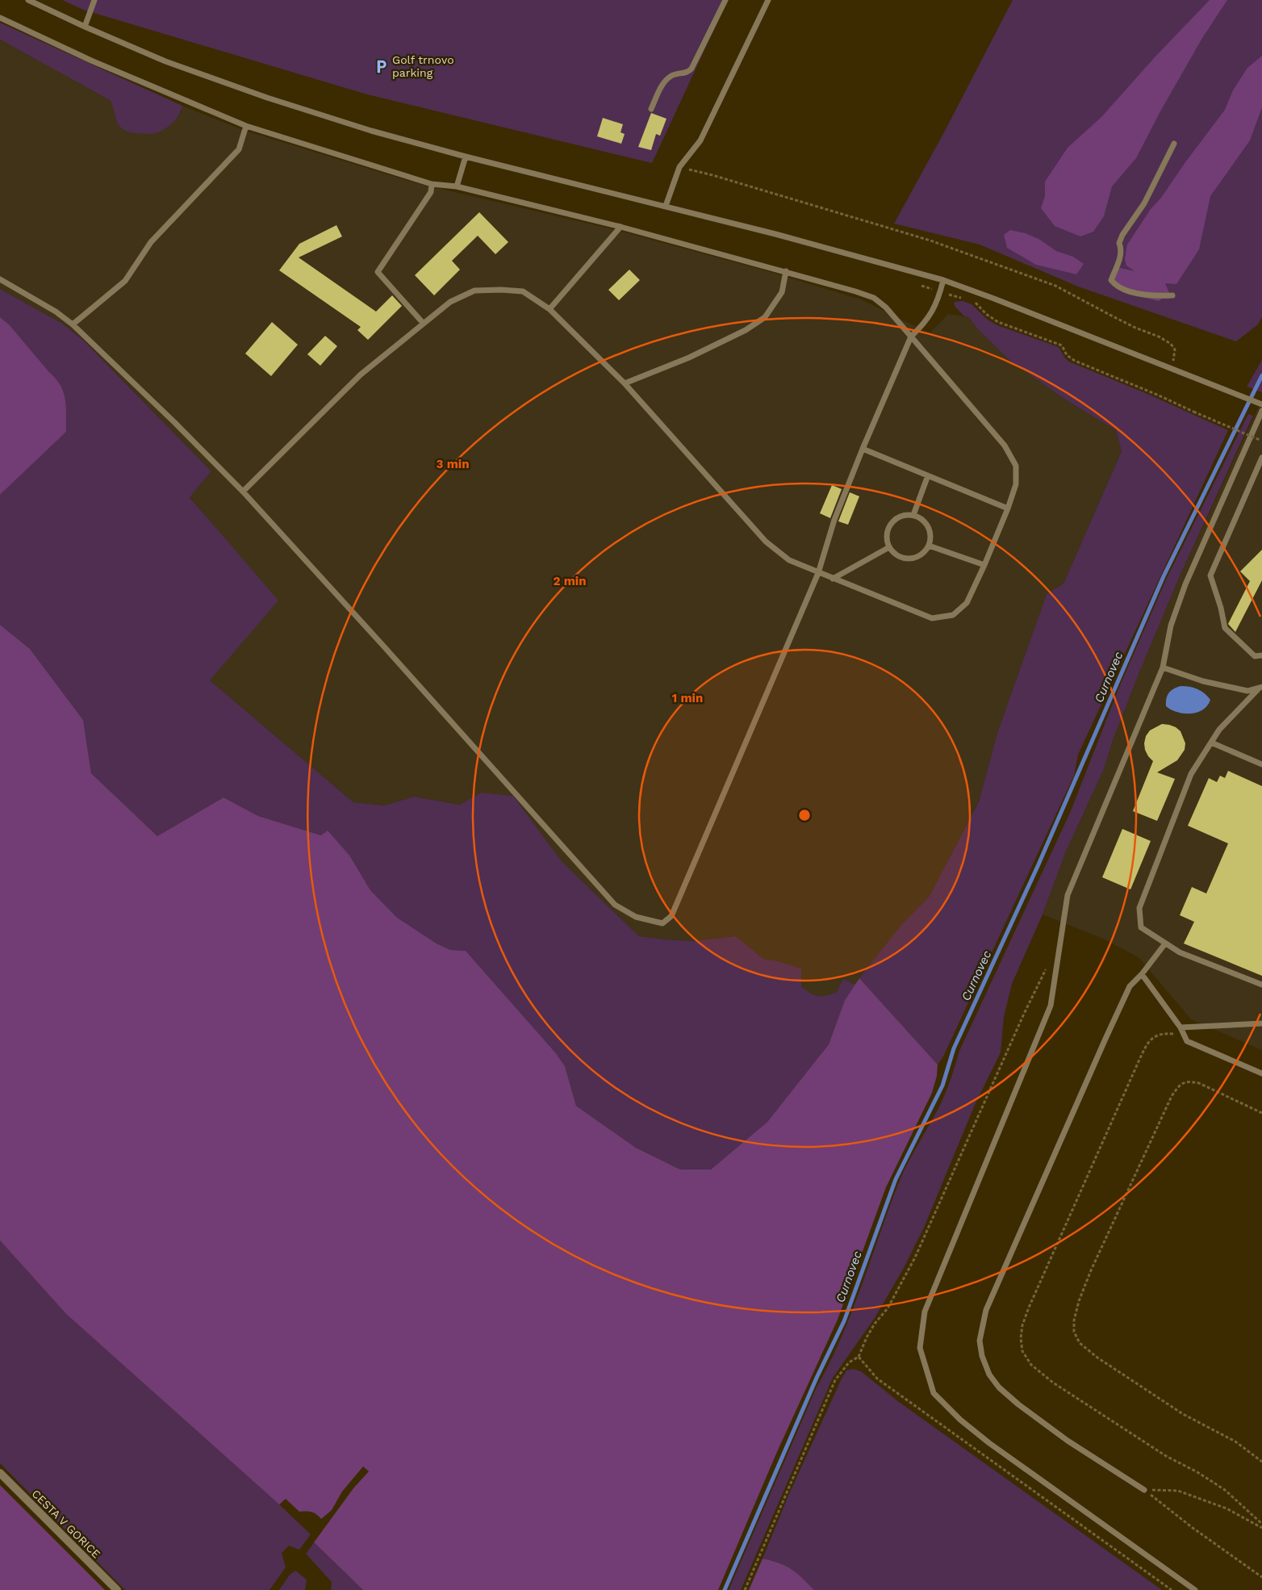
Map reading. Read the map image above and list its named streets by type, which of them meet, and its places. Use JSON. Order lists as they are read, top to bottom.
{
  "streets": {
    "street": ["CESTA V GORICE"]
  },
  "water": ["Curnovec"],
  "places": {
    "parking": ["Golf trnovo parking"]
  },
  "rings": ["3 min", "2 min", "1 min"]
}
